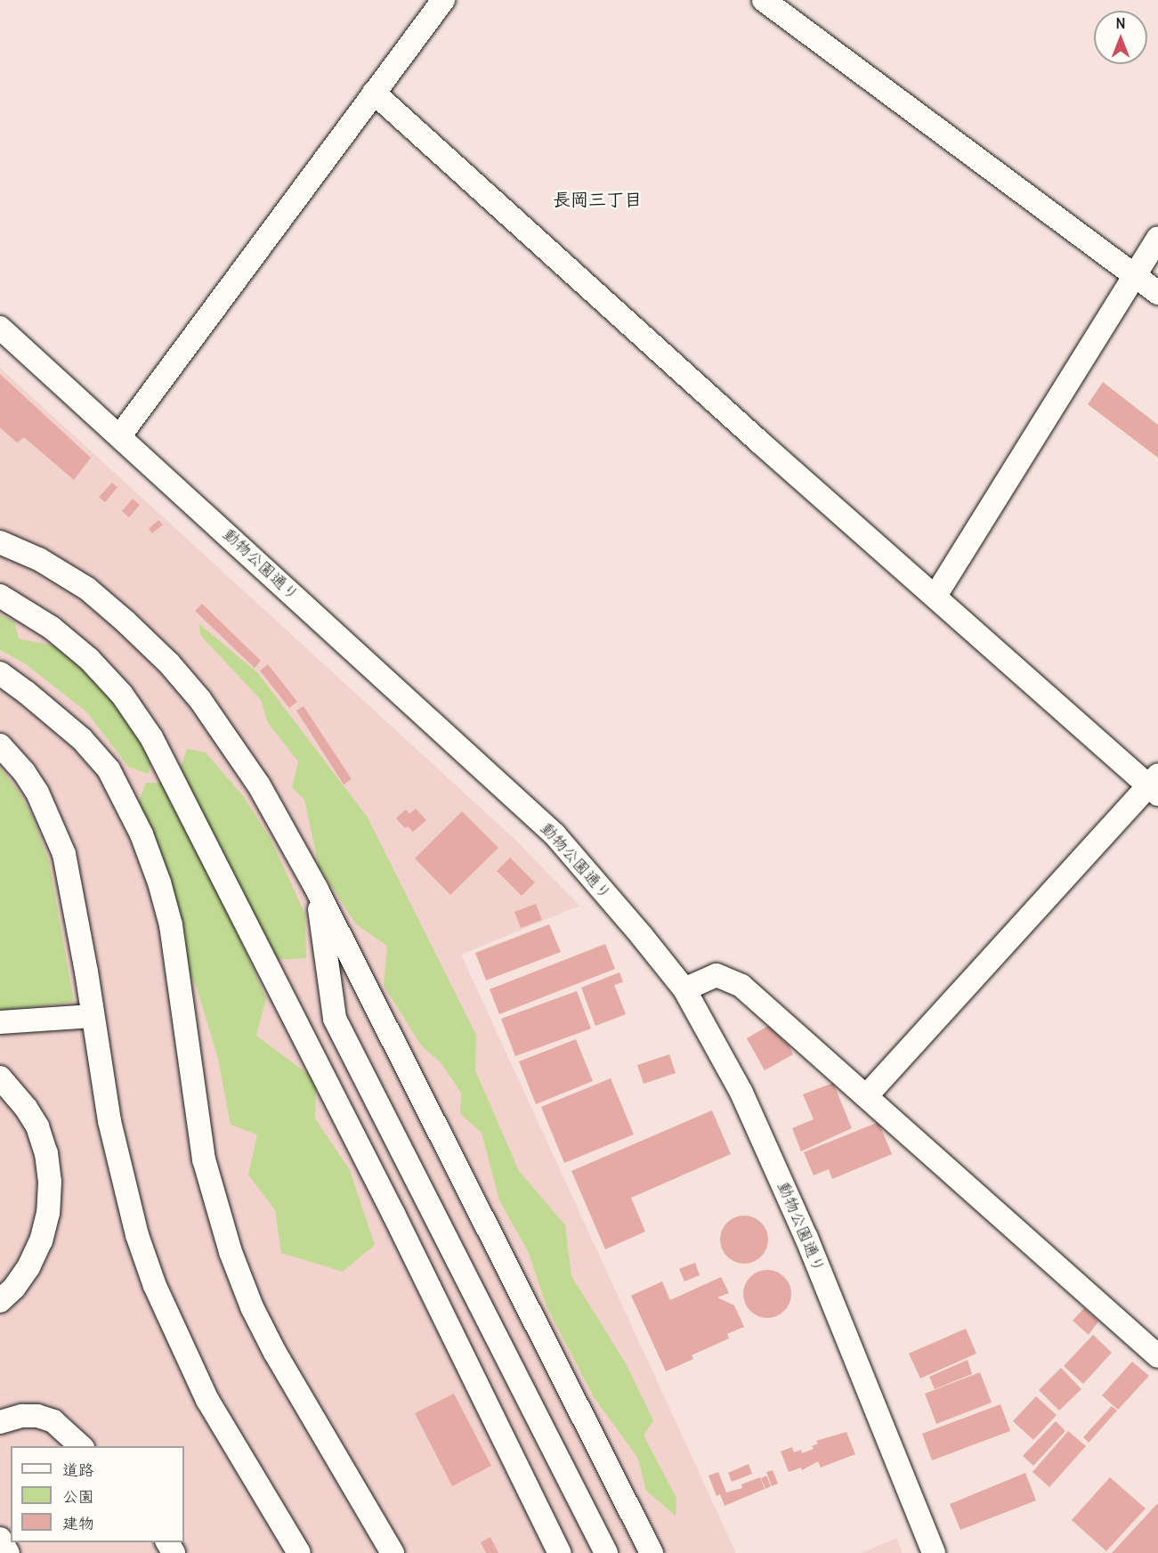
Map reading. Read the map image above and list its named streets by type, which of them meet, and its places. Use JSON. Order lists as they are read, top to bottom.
{
  "streets": {
    "street": ["動物公園通り"]
  },
  "districts": ["長岡三丁目"],
  "legend": ["道路", "公園", "建物"],
  "north": "top"
}
